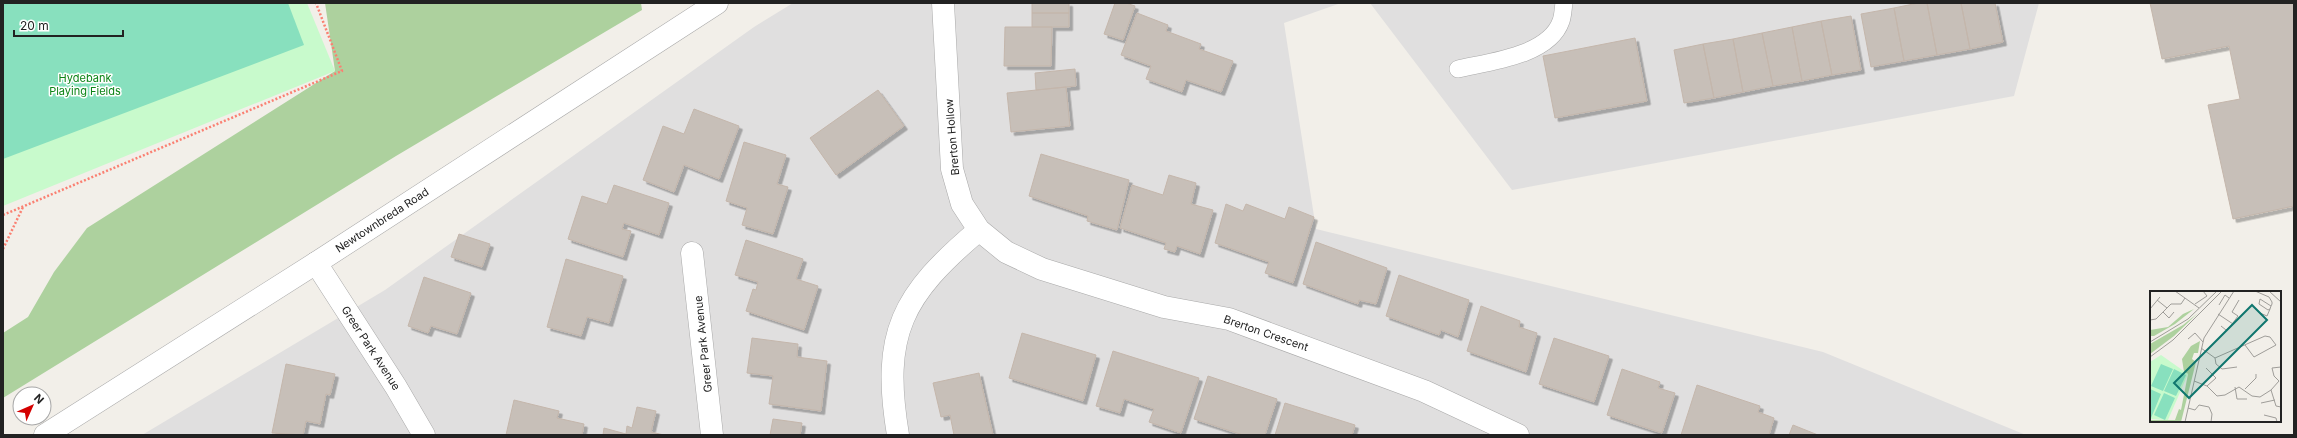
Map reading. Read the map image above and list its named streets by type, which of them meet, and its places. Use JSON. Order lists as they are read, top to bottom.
{
  "streets": {
    "street": [
      "Brerton Hollow",
      "Newtownbreda Road",
      "Brerton Crescent",
      "Greer Park Avenue"
    ]
  },
  "crossings": [
    ["Brerton Hollow", "Brerton Crescent"],
    ["Newtownbreda Road", "Greer Park Avenue"]
  ],
  "parks": ["Hydebank Playing Fields"],
  "scale_bar": "20 m",
  "north": "top right"
}
